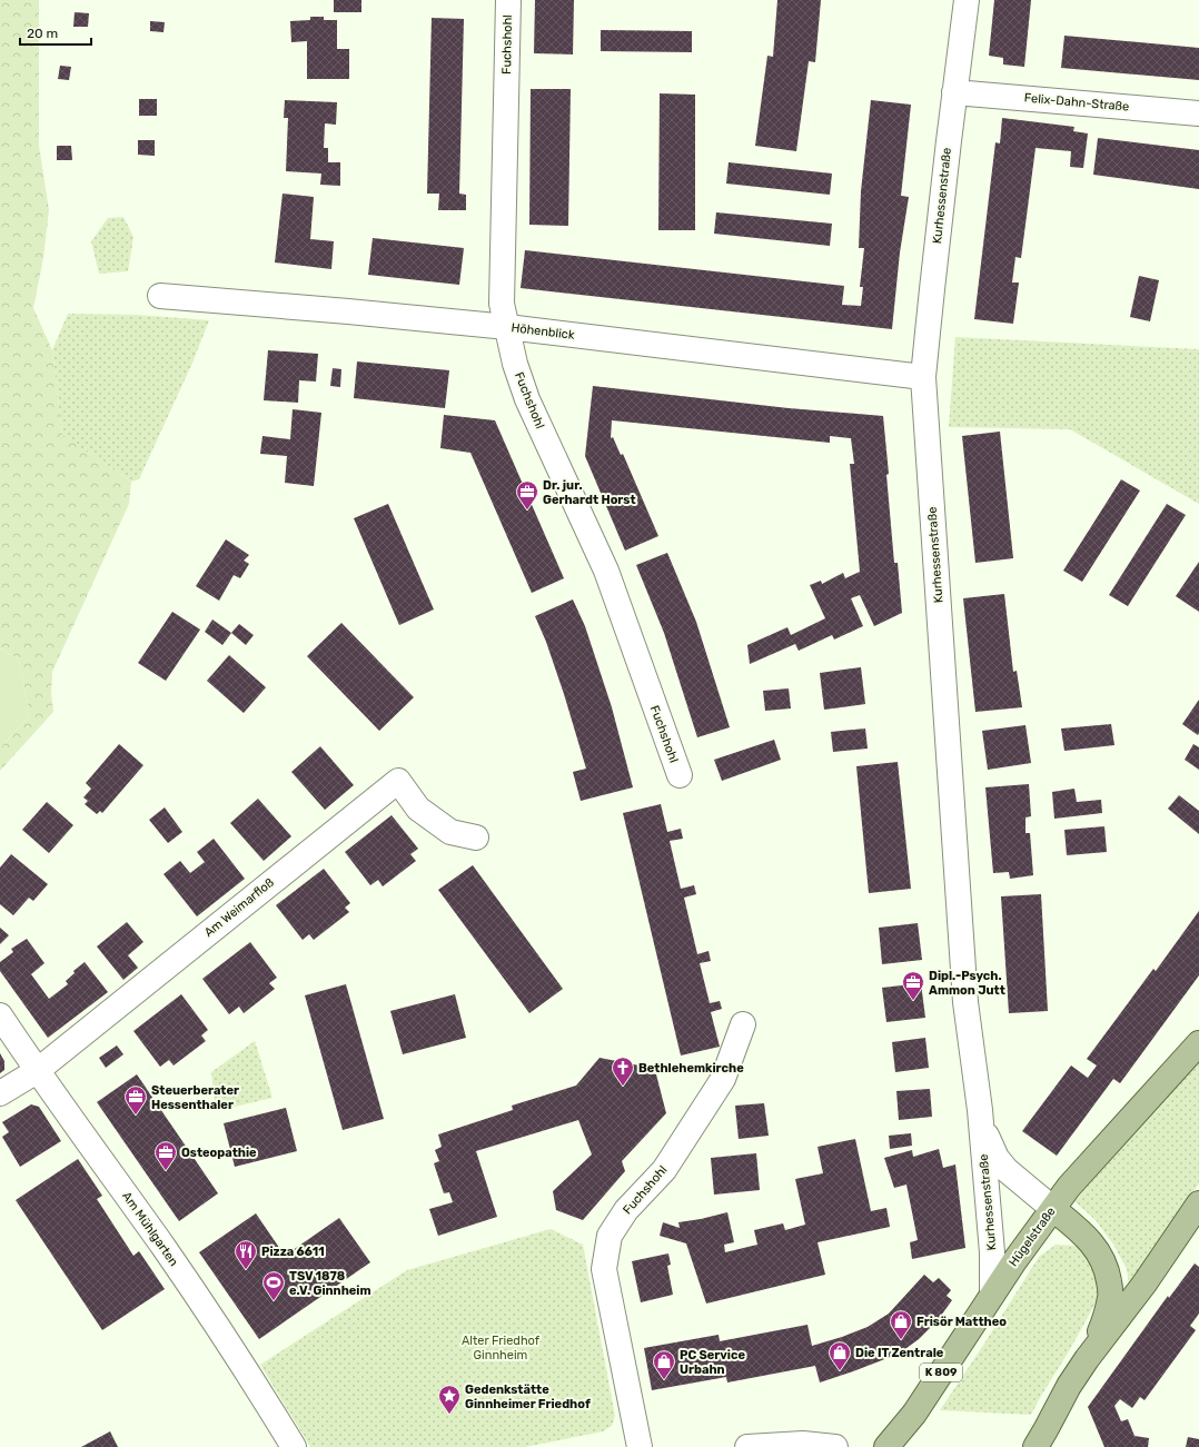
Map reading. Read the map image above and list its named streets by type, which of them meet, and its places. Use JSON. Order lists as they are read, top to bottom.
{
  "streets": {
    "main road": ["Hügelstraße", "K 809"],
    "street": [
      "Fuchshohl",
      "Felix-Dahn-Straße",
      "Kurhessenstraße",
      "Höhenblick",
      "Am Weimarfloß",
      "Am Mühlgarten"
    ]
  },
  "crossings": [
    ["Fuchshohl", "Höhenblick"],
    ["Felix-Dahn-Straße", "Kurhessenstraße"],
    ["Kurhessenstraße", "Höhenblick"],
    ["Kurhessenstraße", "Hügelstraße"],
    ["Am Weimarfloß", "Am Mühlgarten"]
  ],
  "parks": ["Alter Friedhof Ginnheim"],
  "places": {
    "office": [
      "Dr. jur. Gerhardt Horst",
      "Dipl.-Psych. Ammon Jutt",
      "Steuerberater Hessenthaler",
      "Osteopathie"
    ],
    "church": ["Bethlehemkirche"],
    "restaurant": ["Pizza 6611"],
    "sports": ["TSV 1878 e.V. Ginnheim"],
    "shop": ["Frisör Mattheo", "Die IT Zentrale", "PC Service Urbahn"],
    "place": ["Gedenkstätte Ginnheimer Friedhof"]
  },
  "scale_bar": "20 m"
}
